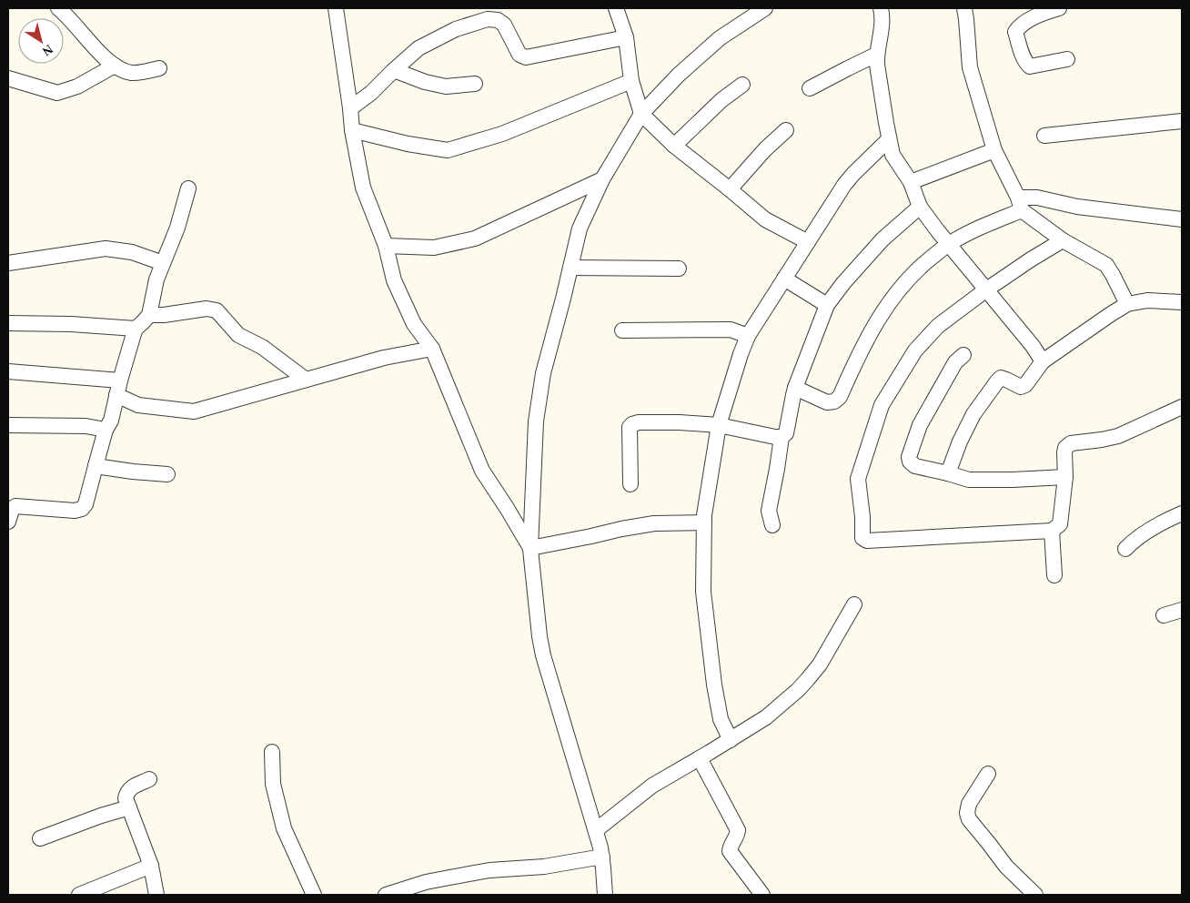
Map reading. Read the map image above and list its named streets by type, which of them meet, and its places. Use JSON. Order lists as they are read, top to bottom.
{
  "north": "bottom right"
}
